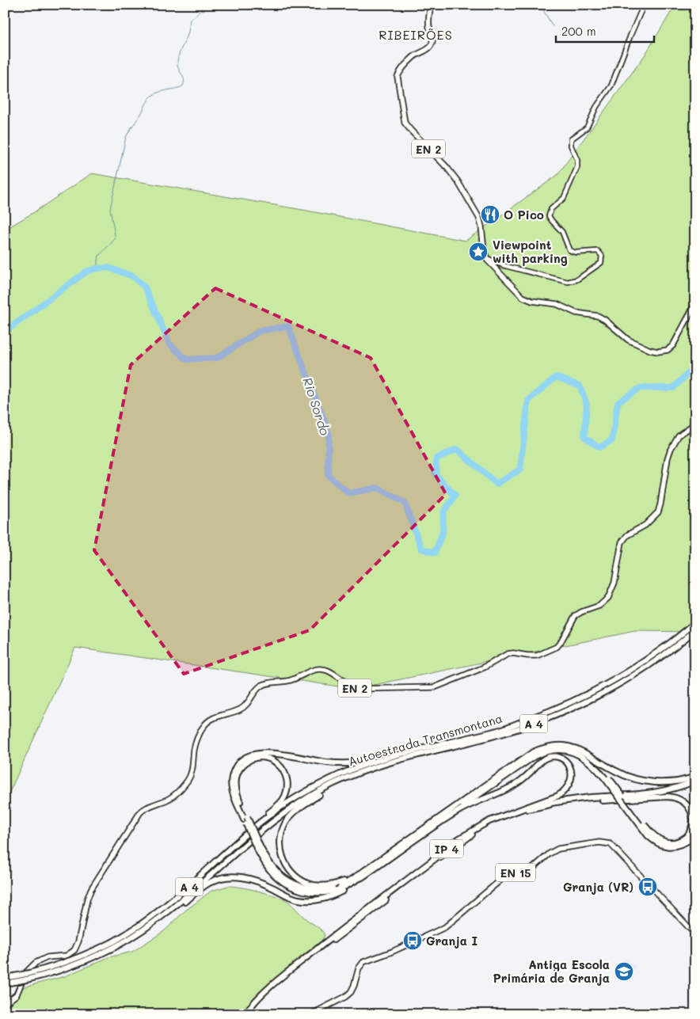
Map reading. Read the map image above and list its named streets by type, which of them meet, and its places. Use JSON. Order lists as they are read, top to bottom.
{
  "streets": {
    "highway": ["A 4", "Autoestrada Transmontana", "IP 4"],
    "main road": ["EN 2", "EN 15"]
  },
  "districts": ["RIBEIRÕES"],
  "water": ["Rio Sordo"],
  "places": {
    "restaurant": ["O Pico"],
    "place": ["Viewpoint with parking"],
    "bus stop": ["Granja (VR)", "Granja I"],
    "school or university": ["Antiga Escola Primária de Granja"]
  },
  "scale_bar": "200 m"
}
